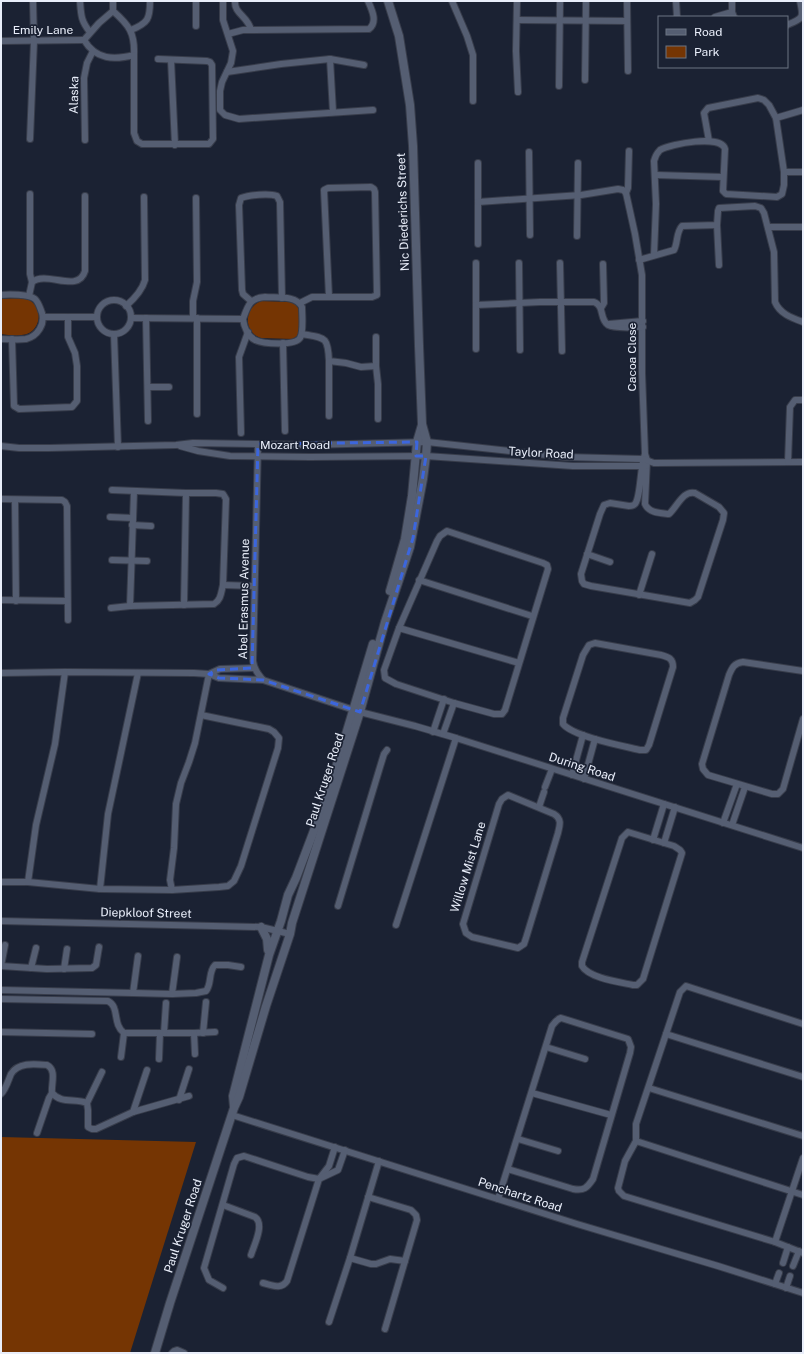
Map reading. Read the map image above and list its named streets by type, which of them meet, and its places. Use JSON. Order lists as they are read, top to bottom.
{
  "streets": {
    "street": [
      "Emily Lane",
      "Alaska",
      "Nic Diederichs Street",
      "Cacoa Close",
      "Mozart Road",
      "Taylor Road",
      "Abel Erasmus Avenue",
      "During Road",
      "Paul Kruger Road",
      "Willow Mist Lane",
      "Diepkloof Street",
      "Penchartz Road"
    ]
  },
  "crossings": [
    ["Emily Lane", "Alaska"],
    ["Nic Diederichs Street", "Mozart Road"],
    ["Nic Diederichs Street", "Taylor Road"],
    ["Nic Diederichs Street", "Paul Kruger Road"],
    ["Cacoa Close", "Taylor Road"],
    ["Mozart Road", "Taylor Road"],
    ["Mozart Road", "Abel Erasmus Avenue"],
    ["Mozart Road", "Paul Kruger Road"],
    ["Taylor Road", "Paul Kruger Road"],
    ["During Road", "Paul Kruger Road"],
    ["Paul Kruger Road", "Diepkloof Street"],
    ["Paul Kruger Road", "Penchartz Road"]
  ],
  "legend": ["Road", "Park"]
}
